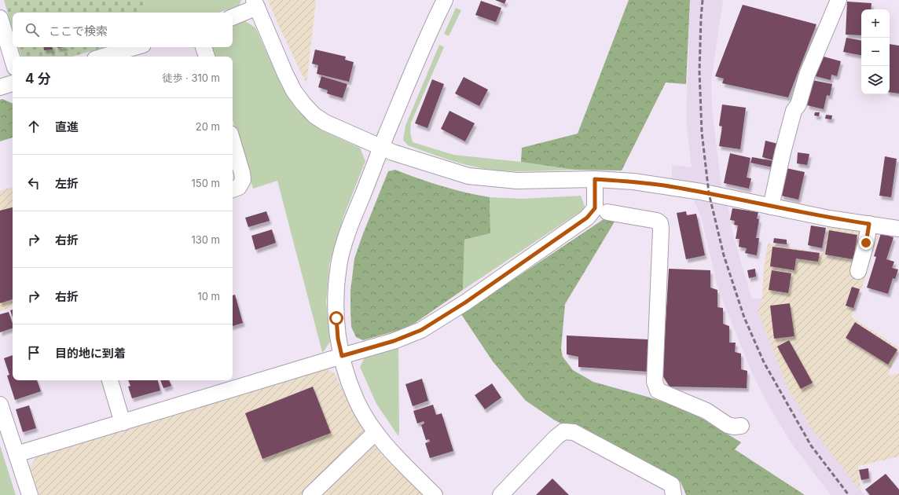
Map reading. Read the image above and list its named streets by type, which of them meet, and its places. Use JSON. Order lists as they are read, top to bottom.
{
  "page": {
    "map_buttons": ["+", "−"],
    "search": "ここで検索",
    "heading": ["4 分", "徒歩 · 310 m"],
    "list": [
      ["直進", "20 m"],
      ["左折", "150 m"],
      ["右折", "130 m"],
      ["右折", "10 m"],
      "目的地に到着"
    ]
  }
}
